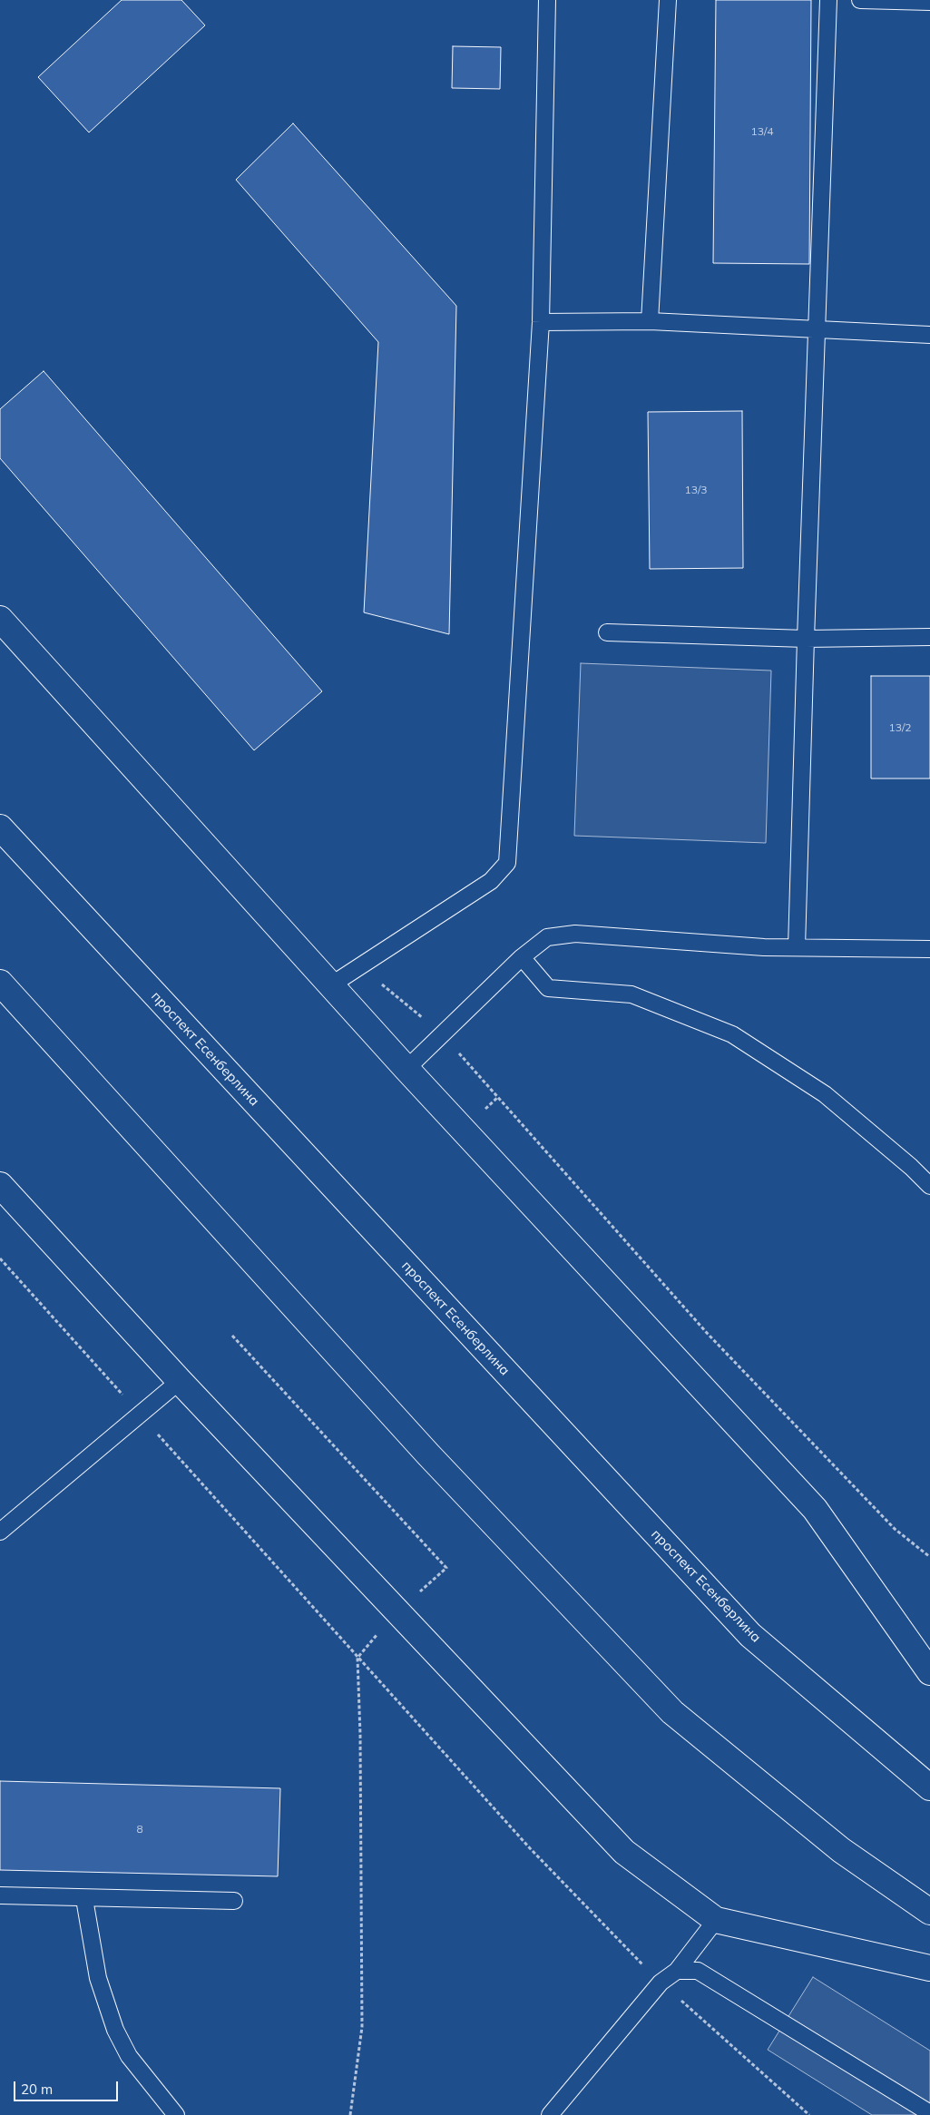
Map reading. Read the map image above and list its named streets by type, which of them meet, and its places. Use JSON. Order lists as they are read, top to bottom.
{
  "streets": {
    "street": ["проспект Есенберлина"]
  },
  "house_numbers": [
    "13/4",
    "13/3",
    "13/2",
    "8"
  ],
  "scale_bar": "20 m"
}
